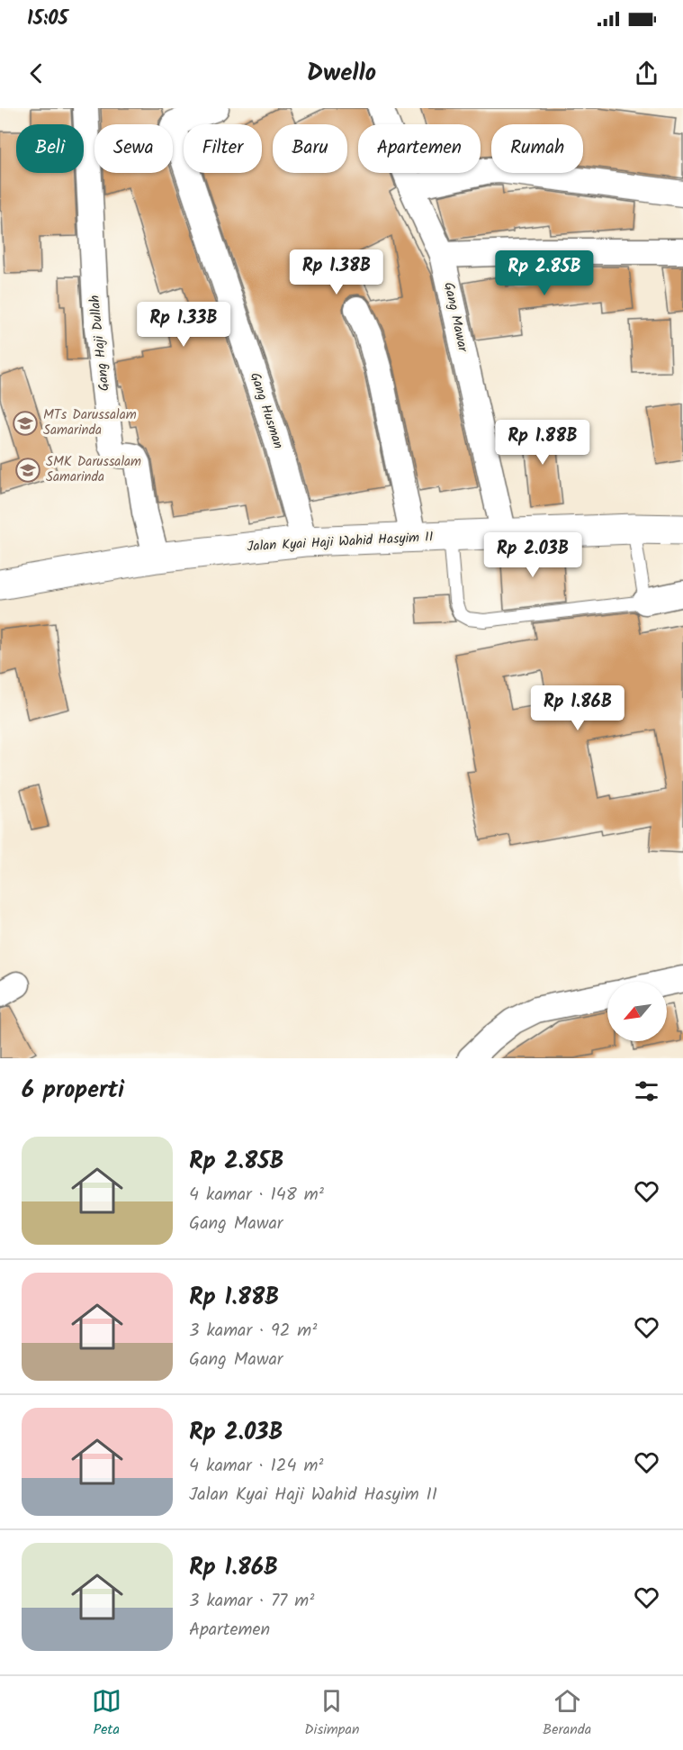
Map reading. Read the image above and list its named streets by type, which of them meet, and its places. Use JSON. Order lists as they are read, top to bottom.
{
  "streets": {
    "street": [
      "Gang Mawar",
      "Gang Haji Dullah",
      "Gang Husman",
      "Jalan Kyai Haji Wahid Hasyim II"
    ]
  },
  "crossings": [
    ["Gang Mawar", "Jalan Kyai Haji Wahid Hasyim II"],
    ["Gang Haji Dullah", "Jalan Kyai Haji Wahid Hasyim II"],
    ["Gang Husman", "Jalan Kyai Haji Wahid Hasyim II"]
  ],
  "places": {
    "school or university": ["MTs Darussalam Samarinda", "SMK Darussalam Samarinda"]
  },
  "north": "bottom left",
  "page": {
    "status": "15:05",
    "header": "Dwello",
    "chip": [
      "Beli",
      "Sewa",
      "Filter",
      "Baru",
      "Apartemen",
      "Rumah"
    ],
    "price": [
      "Rp 1.38B",
      "Rp 2.85B",
      "Rp 1.33B",
      "Rp 1.88B",
      "Rp 2.03B",
      "Rp 1.86B"
    ],
    "heading": "6 properti",
    "list": [
      {
        "name": "Rp 2.85B",
        "note": "4 kamar · 148 m² · Gang Mawar"
      },
      {
        "name": "Rp 1.88B",
        "note": "3 kamar · 92 m² · Gang Mawar"
      },
      {
        "name": "Rp 2.03B",
        "note": "4 kamar · 124 m² · Jalan Kyai Haji Wahid Hasyim II"
      },
      {
        "name": "Rp 1.86B",
        "note": "3 kamar · 77 m² · Apartemen"
      }
    ],
    "tabs": ["Peta", "Disimpan", "Beranda"]
  }
}
